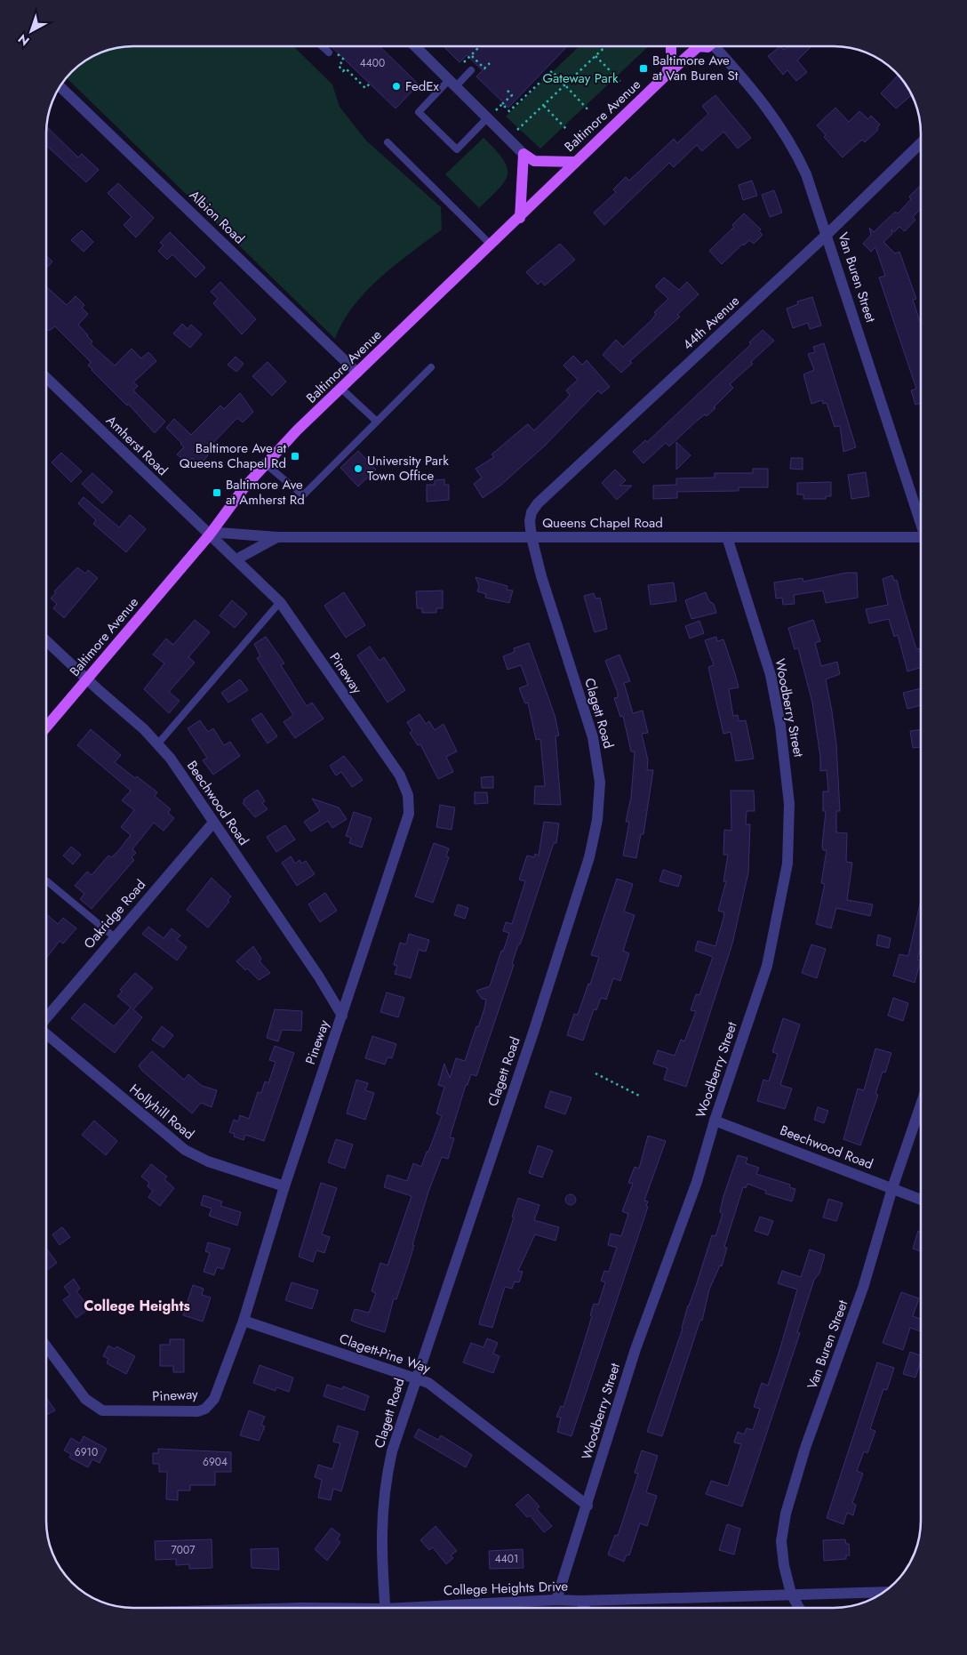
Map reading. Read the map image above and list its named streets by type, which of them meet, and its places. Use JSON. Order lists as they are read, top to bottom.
{
  "streets": {
    "main road": ["Baltimore Avenue"],
    "street": [
      "Albion Road",
      "Van Buren Street",
      "44th Avenue",
      "Amherst Road",
      "Queens Chapel Road",
      "Pineway",
      "Woodberry Street",
      "Clagett Road",
      "Beechwood Road",
      "Oakridge Road",
      "Hollyhill Road",
      "Clagett-Pine Way",
      "College Heights Drive"
    ]
  },
  "crossings": [
    ["Baltimore Avenue", "Albion Road"],
    ["Baltimore Avenue", "Amherst Road"],
    ["Baltimore Avenue", "Queens Chapel Road"],
    ["Baltimore Avenue", "Pineway"],
    ["Baltimore Avenue", "Beechwood Road"],
    ["Van Buren Street", "44th Avenue"],
    ["Van Buren Street", "Beechwood Road"],
    ["Van Buren Street", "College Heights Drive"],
    ["44th Avenue", "Queens Chapel Road"],
    ["44th Avenue", "Clagett Road"],
    ["Amherst Road", "Queens Chapel Road"],
    ["Amherst Road", "Pineway"],
    ["Queens Chapel Road", "Pineway"],
    ["Queens Chapel Road", "Woodberry Street"],
    ["Queens Chapel Road", "Clagett Road"],
    ["Pineway", "Beechwood Road"],
    ["Pineway", "Hollyhill Road"],
    ["Pineway", "Clagett-Pine Way"],
    ["Woodberry Street", "Beechwood Road"],
    ["Woodberry Street", "Clagett-Pine Way"],
    ["Woodberry Street", "College Heights Drive"],
    ["Clagett Road", "Clagett-Pine Way"],
    ["Beechwood Road", "Oakridge Road"]
  ],
  "districts": ["College Heights"],
  "parks": ["Gateway Park"],
  "places": {
    "transit": ["Baltimore Ave at Van Buren St", "Baltimore Ave at Queens Chapel Rd", "Baltimore Ave at Amherst Rd"],
    "other": ["FedEx", "University Park Town Office"]
  },
  "house_numbers": [
    "4400",
    "6910",
    "6904",
    "7007",
    "4401"
  ],
  "north": "bottom left"
}
